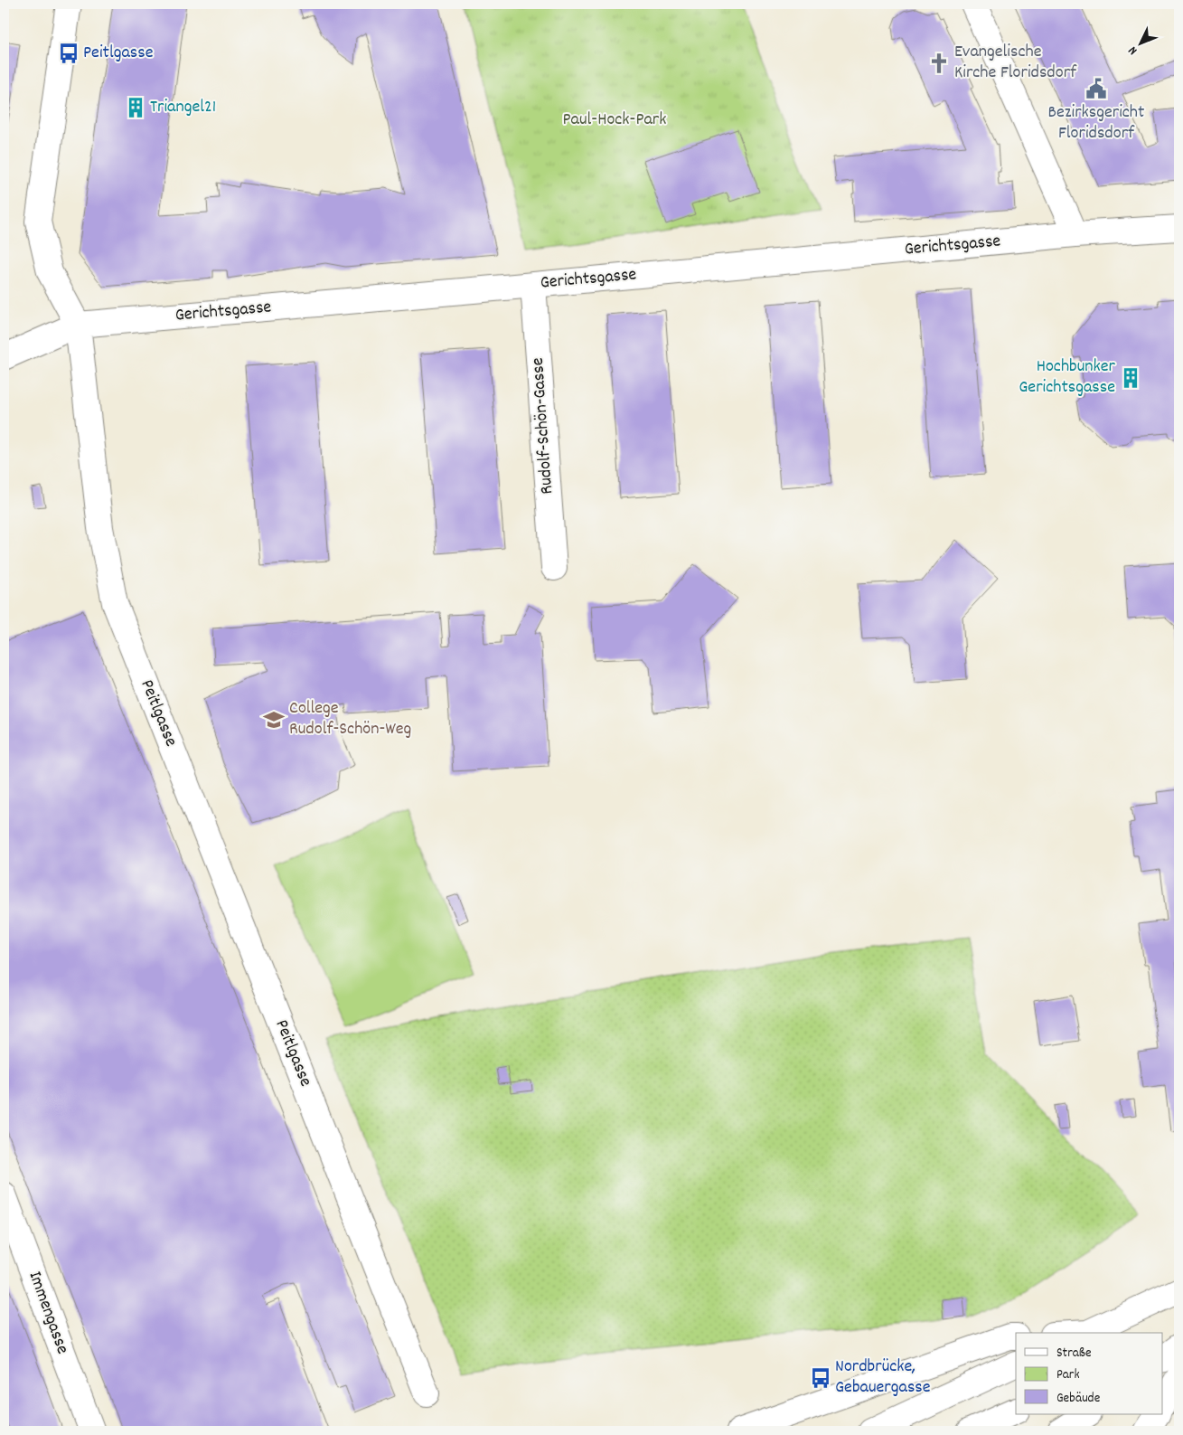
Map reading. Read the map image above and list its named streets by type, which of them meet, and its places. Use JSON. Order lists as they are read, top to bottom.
{
  "streets": {
    "main road": [
      "Gerichtsgasse",
      "Rudolf-Schön-Gasse",
      "Peitlgasse",
      "Immengasse"
    ]
  },
  "crossings": [
    ["Gerichtsgasse", "Rudolf-Schön-Gasse"],
    ["Gerichtsgasse", "Peitlgasse"]
  ],
  "parks": ["Paul-Hock-Park"],
  "places": {
    "bus stop": ["Peitlgasse", "Nordbrücke, Gebauergasse"],
    "church": ["Evangelische Kirche Floridsdorf"],
    "public building": ["Bezirksgericht Floridsdorf"],
    "building": ["Triangel21", "Hochbunker Gerichtsgasse"],
    "school or university": ["College Rudolf-Schön-Weg"]
  },
  "legend": ["Straße", "Park", "Gebäude"],
  "north": "bottom left"
}
